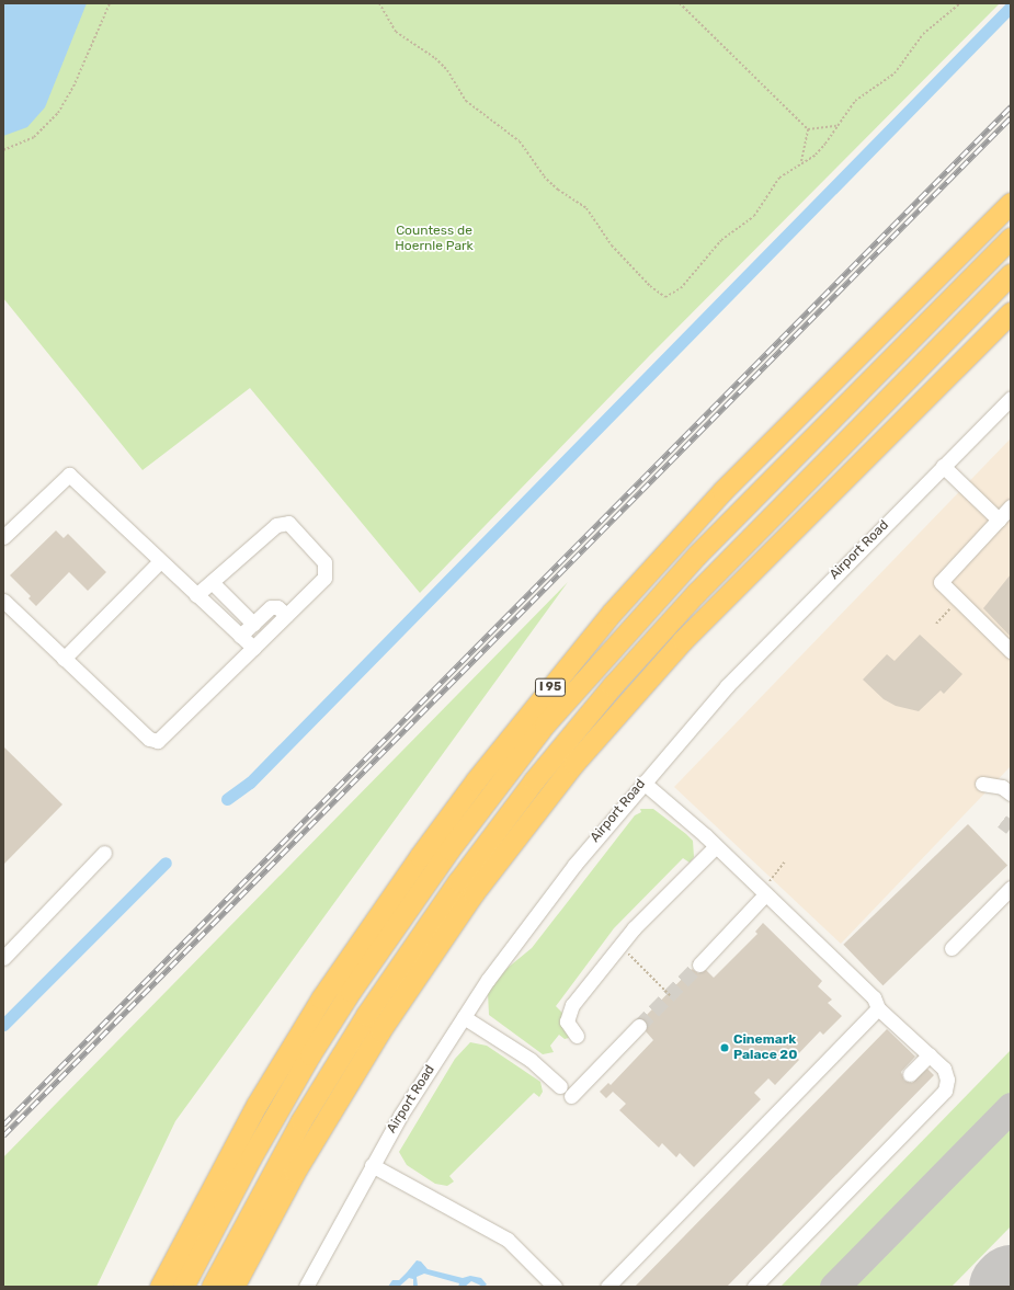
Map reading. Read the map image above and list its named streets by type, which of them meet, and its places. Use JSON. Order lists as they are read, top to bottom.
{
  "streets": {
    "highway": ["I 95"],
    "street": ["Airport Road"]
  },
  "parks": ["Countess de Hoernle Park"],
  "places": ["Cinemark Palace 20"]
}
